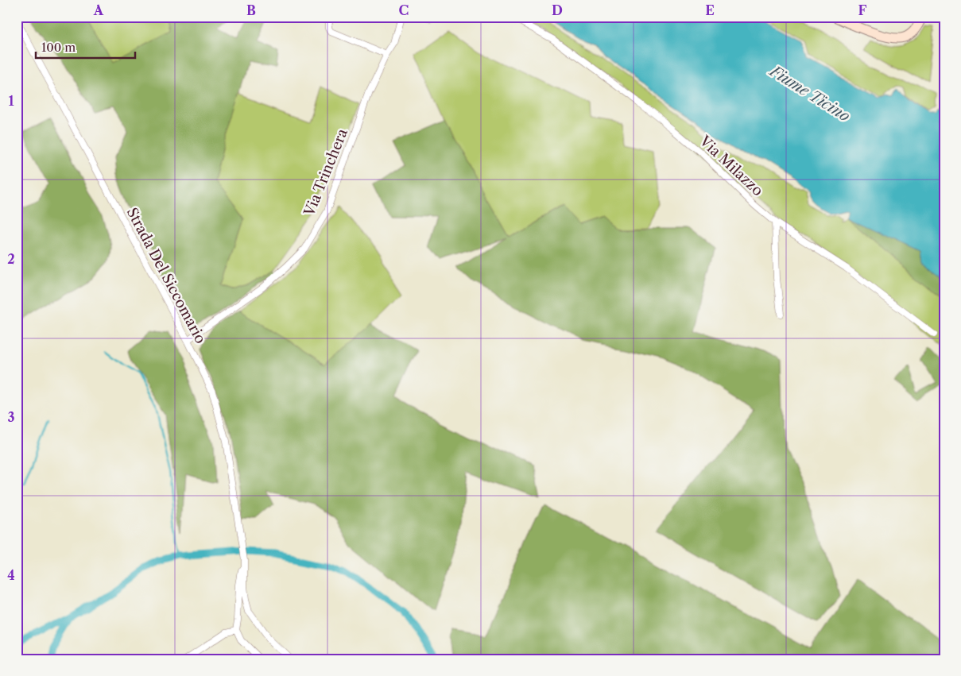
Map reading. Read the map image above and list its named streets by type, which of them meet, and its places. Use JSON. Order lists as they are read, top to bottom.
{
  "streets": {
    "street": ["Via Milazzo", "Via Trinchera", "Strada Del Siccomario"]
  },
  "crossings": [
    ["Via Trinchera", "Strada Del Siccomario"]
  ],
  "water": ["Fiume Ticino"],
  "scale_bar": "100 m",
  "grid": {
    "columns": [
      "A",
      "B",
      "C",
      "D",
      "E",
      "F"
    ],
    "rows": [
      "1",
      "2",
      "3",
      "4"
    ]
  }
}
